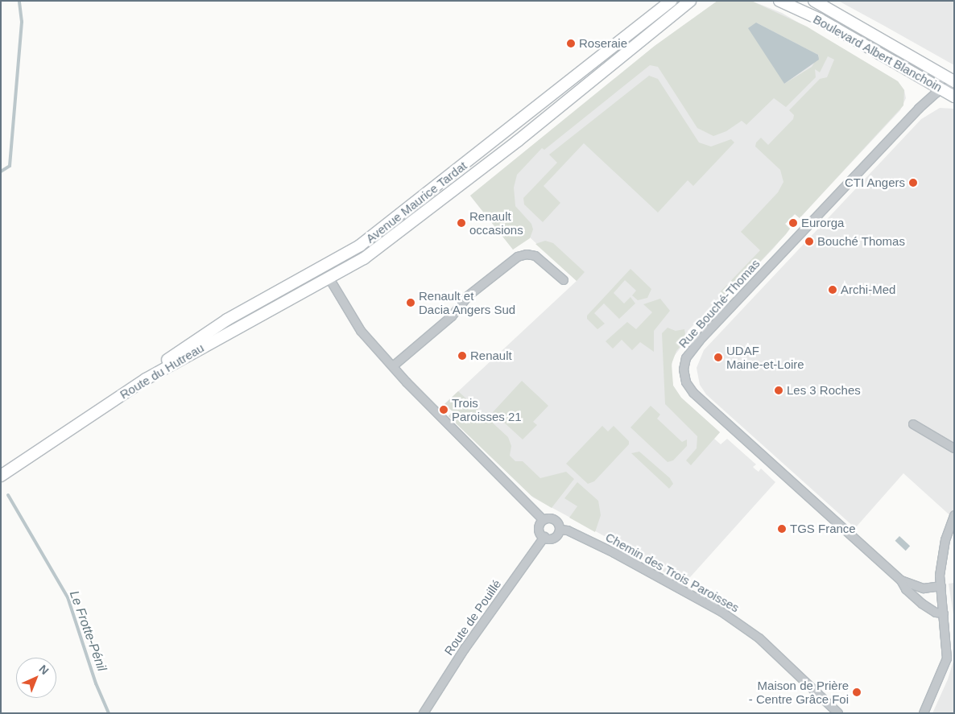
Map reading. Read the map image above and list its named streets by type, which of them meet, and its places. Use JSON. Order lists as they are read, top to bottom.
{
  "streets": {
    "street": [
      "Boulevard Albert Blanchoin",
      "Avenue Maurice Tardat",
      "Rue Bouché-Thomas",
      "Route du Hutreau",
      "Chemin des Trois Paroisses",
      "Route de Pouillé"
    ]
  },
  "crossings": [
    ["Boulevard Albert Blanchoin", "Rue Bouché-Thomas"],
    ["Avenue Maurice Tardat", "Route du Hutreau"],
    ["Chemin des Trois Paroisses", "Route de Pouillé"]
  ],
  "water": ["Le Frotte-Pénil"],
  "places": [
    "Roseraie",
    "CTI Angers",
    "Renault occasions",
    "Eurorga",
    "Bouché Thomas",
    "Archi-Med",
    "Renault et Dacia Angers Sud",
    "Renault",
    "UDAF Maine-et-Loire",
    "Les 3 Roches",
    "Trois Paroisses 21",
    "TGS France",
    "Maison de Prière - Centre Grâce Foi"
  ],
  "north": "top right"
}
